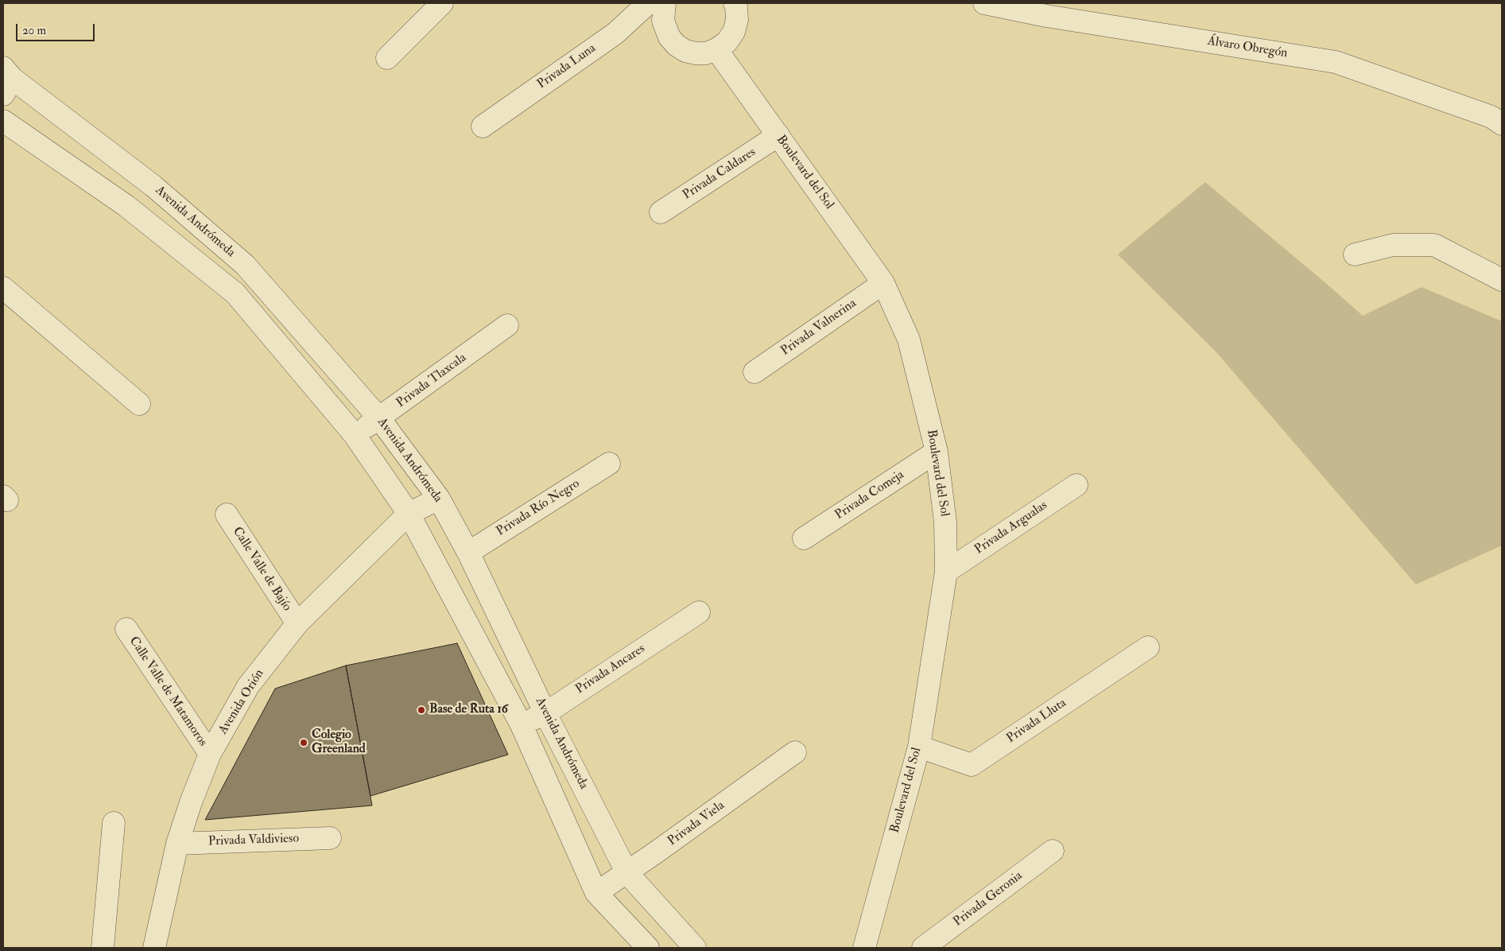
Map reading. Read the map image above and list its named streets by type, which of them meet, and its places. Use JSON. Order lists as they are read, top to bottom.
{
  "streets": {
    "street": [
      "Álvaro Obregón",
      "Privada Luna",
      "Boulevard del Sol",
      "Privada Caldares",
      "Avenida Andrómeda",
      "Privada Valnerina",
      "Privada Tlaxcala",
      "Privada Comeja",
      "Privada Río Negro",
      "Privada Argualas",
      "Calle Valle de Bajío",
      "Privada Ancares",
      "Calle Valle de Matamoros",
      "Avenida Orión",
      "Privada Lluta",
      "Privada Viela",
      "Privada Valdivieso",
      "Privada Geronia"
    ]
  },
  "crossings": [
    ["Boulevard del Sol", "Privada Caldares"],
    ["Boulevard del Sol", "Privada Valnerina"],
    ["Boulevard del Sol", "Privada Comeja"],
    ["Boulevard del Sol", "Privada Argualas"],
    ["Boulevard del Sol", "Privada Lluta"],
    ["Avenida Andrómeda", "Privada Tlaxcala"],
    ["Avenida Andrómeda", "Privada Río Negro"],
    ["Avenida Andrómeda", "Privada Ancares"],
    ["Avenida Andrómeda", "Avenida Orión"],
    ["Avenida Andrómeda", "Privada Viela"],
    ["Calle Valle de Bajío", "Avenida Orión"],
    ["Calle Valle de Matamoros", "Avenida Orión"],
    ["Avenida Orión", "Privada Valdivieso"]
  ],
  "places": ["Base de Ruta 16", "Colegio Greenland"],
  "scale_bar": "20 m"
}
